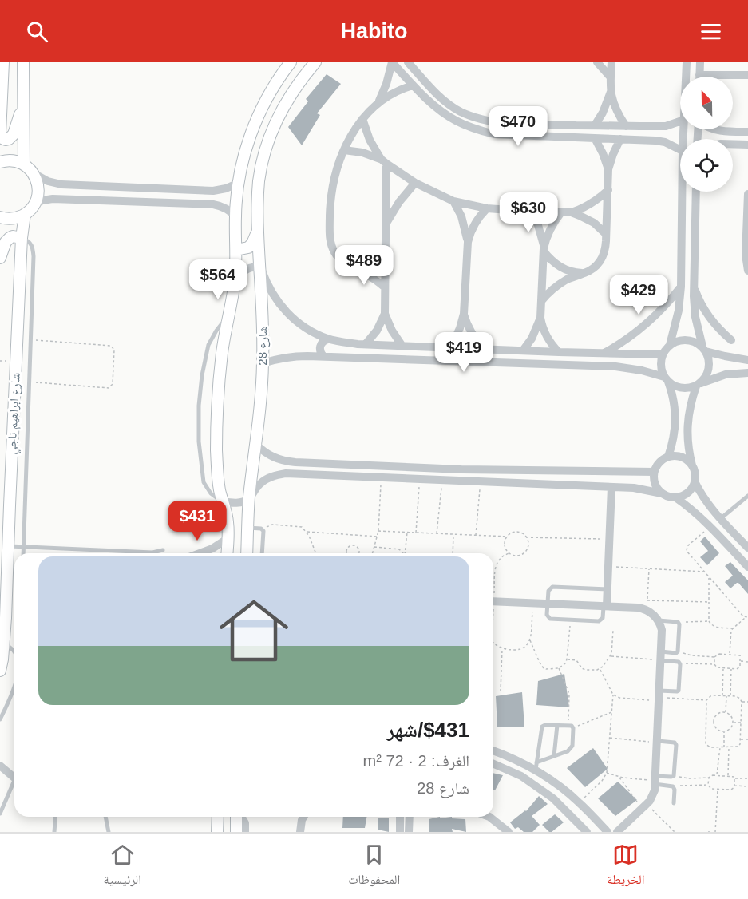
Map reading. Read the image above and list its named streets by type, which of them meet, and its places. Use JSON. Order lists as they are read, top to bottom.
{
  "streets": {
    "street": ["شارع 28", "شارع ابراهيم ناجي"]
  },
  "north": "top",
  "page": {
    "header": "Habito",
    "price": [
      "$470",
      "$630",
      "$489",
      "$564",
      "$429",
      "$419",
      "$431"
    ],
    "list": [
      {
        "name": "$431/شهر",
        "note": "الغرف: 2 · 72 m² · شارع 28"
      }
    ],
    "tabs": ["الخريطة", "المحفوظات", "الرئيسية"]
  }
}
